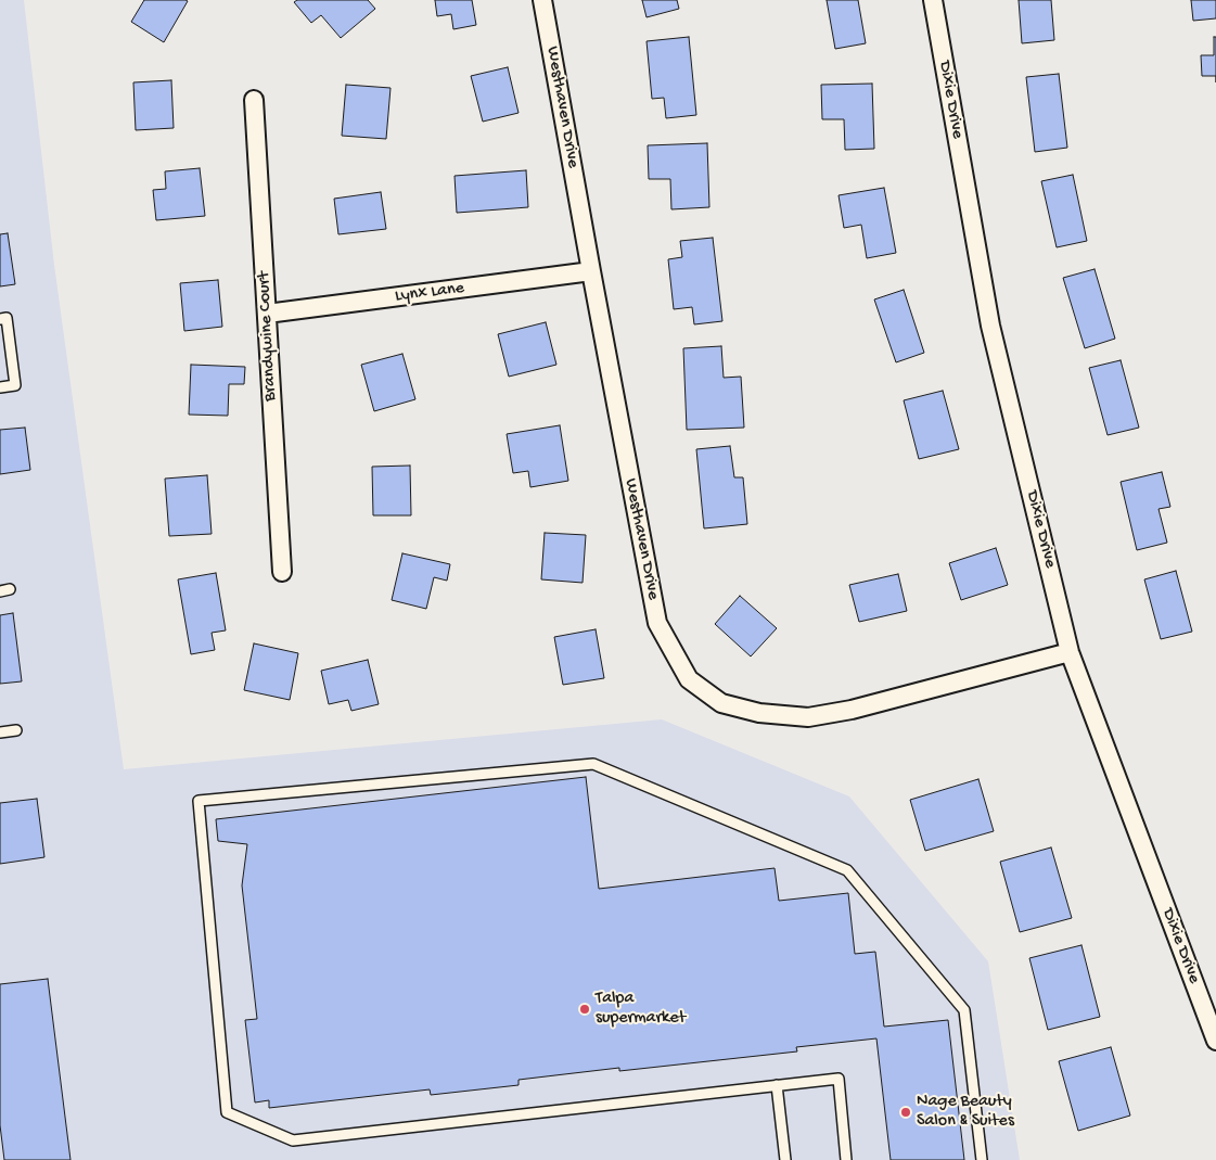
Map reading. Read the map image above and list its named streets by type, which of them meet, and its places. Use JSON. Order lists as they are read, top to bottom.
{
  "streets": {
    "street": [
      "Dixie Drive",
      "Westhaven Drive",
      "Lynx Lane",
      "Brandywine Court"
    ]
  },
  "crossings": [
    ["Dixie Drive", "Westhaven Drive"],
    ["Westhaven Drive", "Lynx Lane"],
    ["Lynx Lane", "Brandywine Court"]
  ],
  "places": ["Talpa supermarket", "Nage Beauty Salon & Suites"]
}
